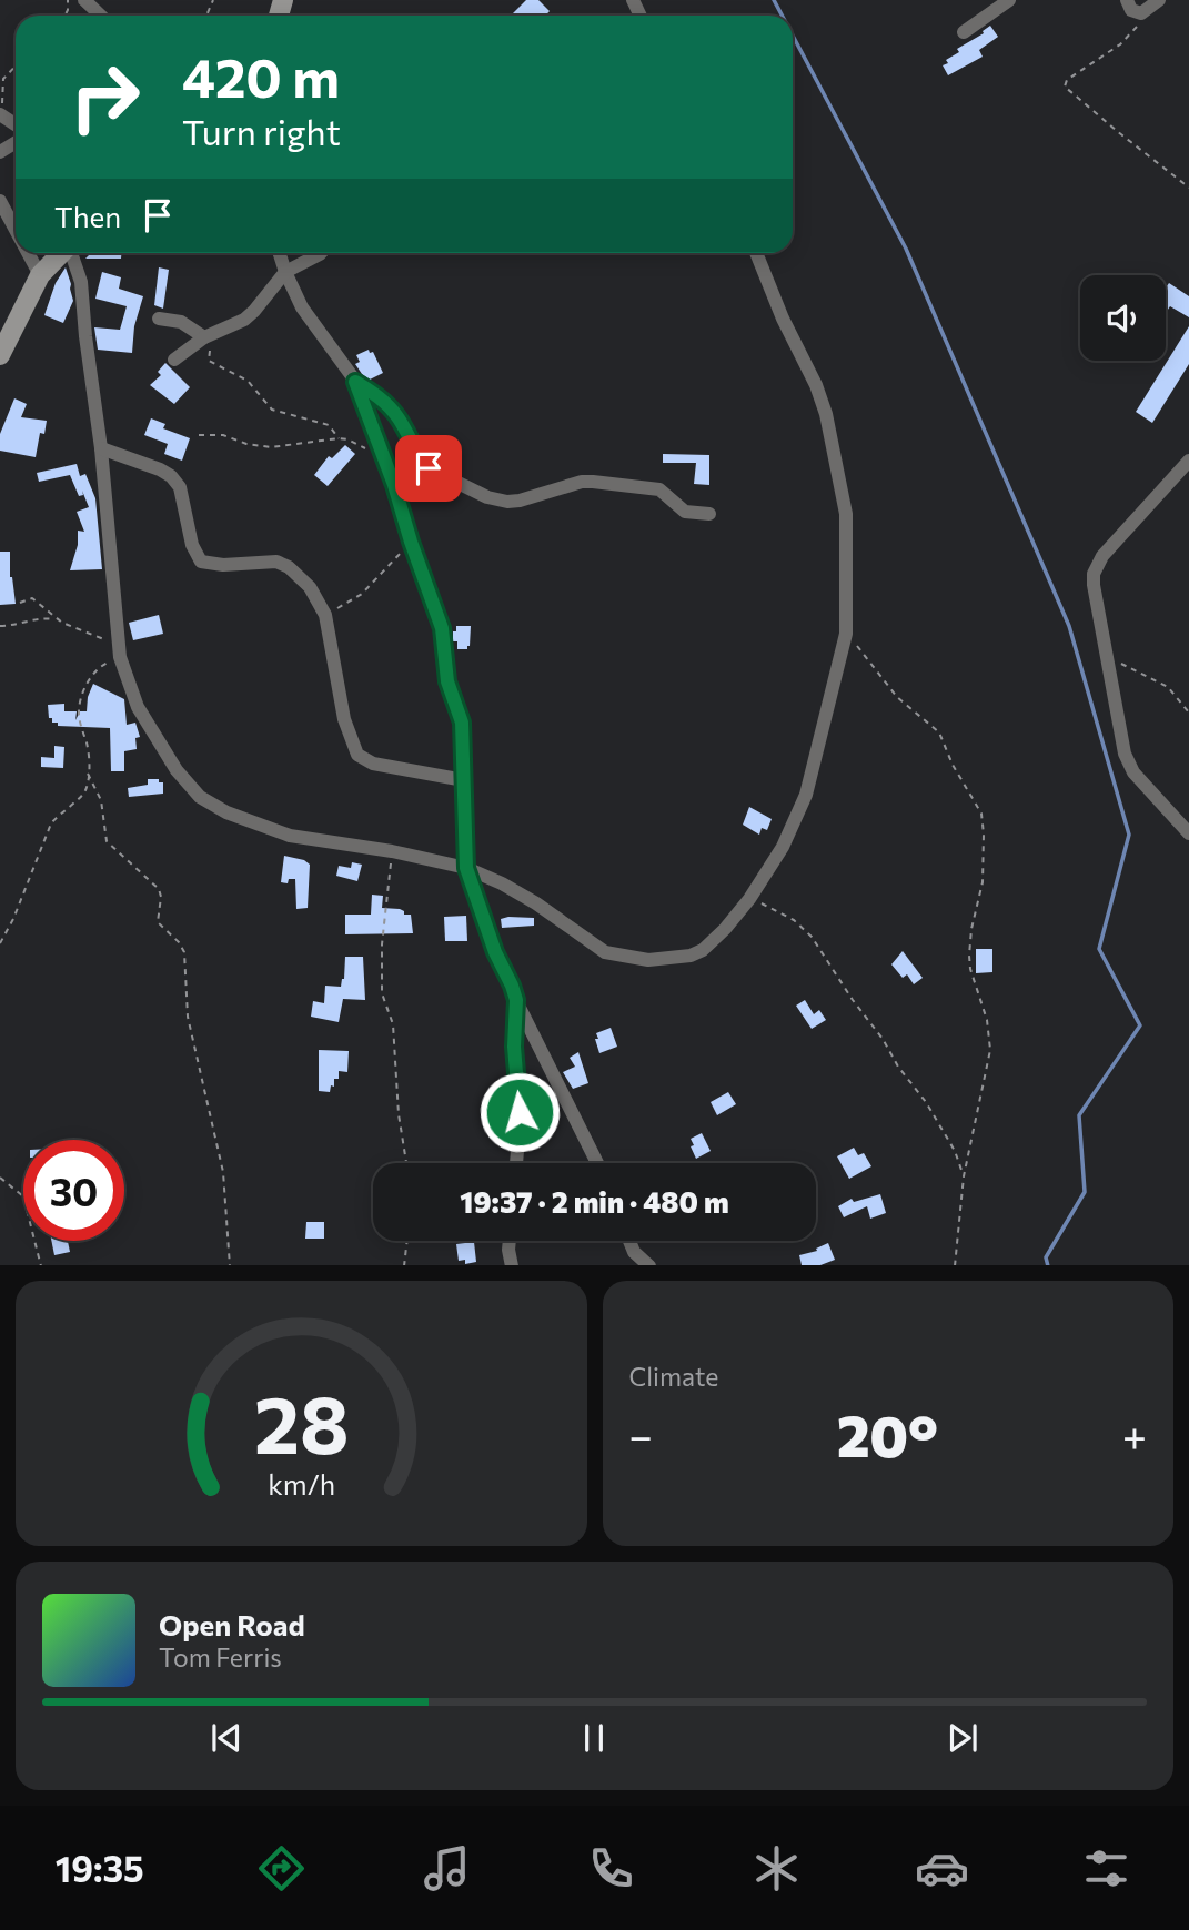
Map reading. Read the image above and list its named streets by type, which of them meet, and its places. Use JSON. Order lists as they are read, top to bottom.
{
  "page": {
    "turn": ["420 m", "Turn right"],
    "then": "Then",
    "limit": "30",
    "trip": "19:37 · 2 min · 480 m",
    "tile": "Climate",
    "heat": ["−", "20°", "+"],
    "song": ["Open Road", "Tom Ferris"],
    "tabs": "19:35",
    "gauge": ["28", "km/h"]
  }
}
